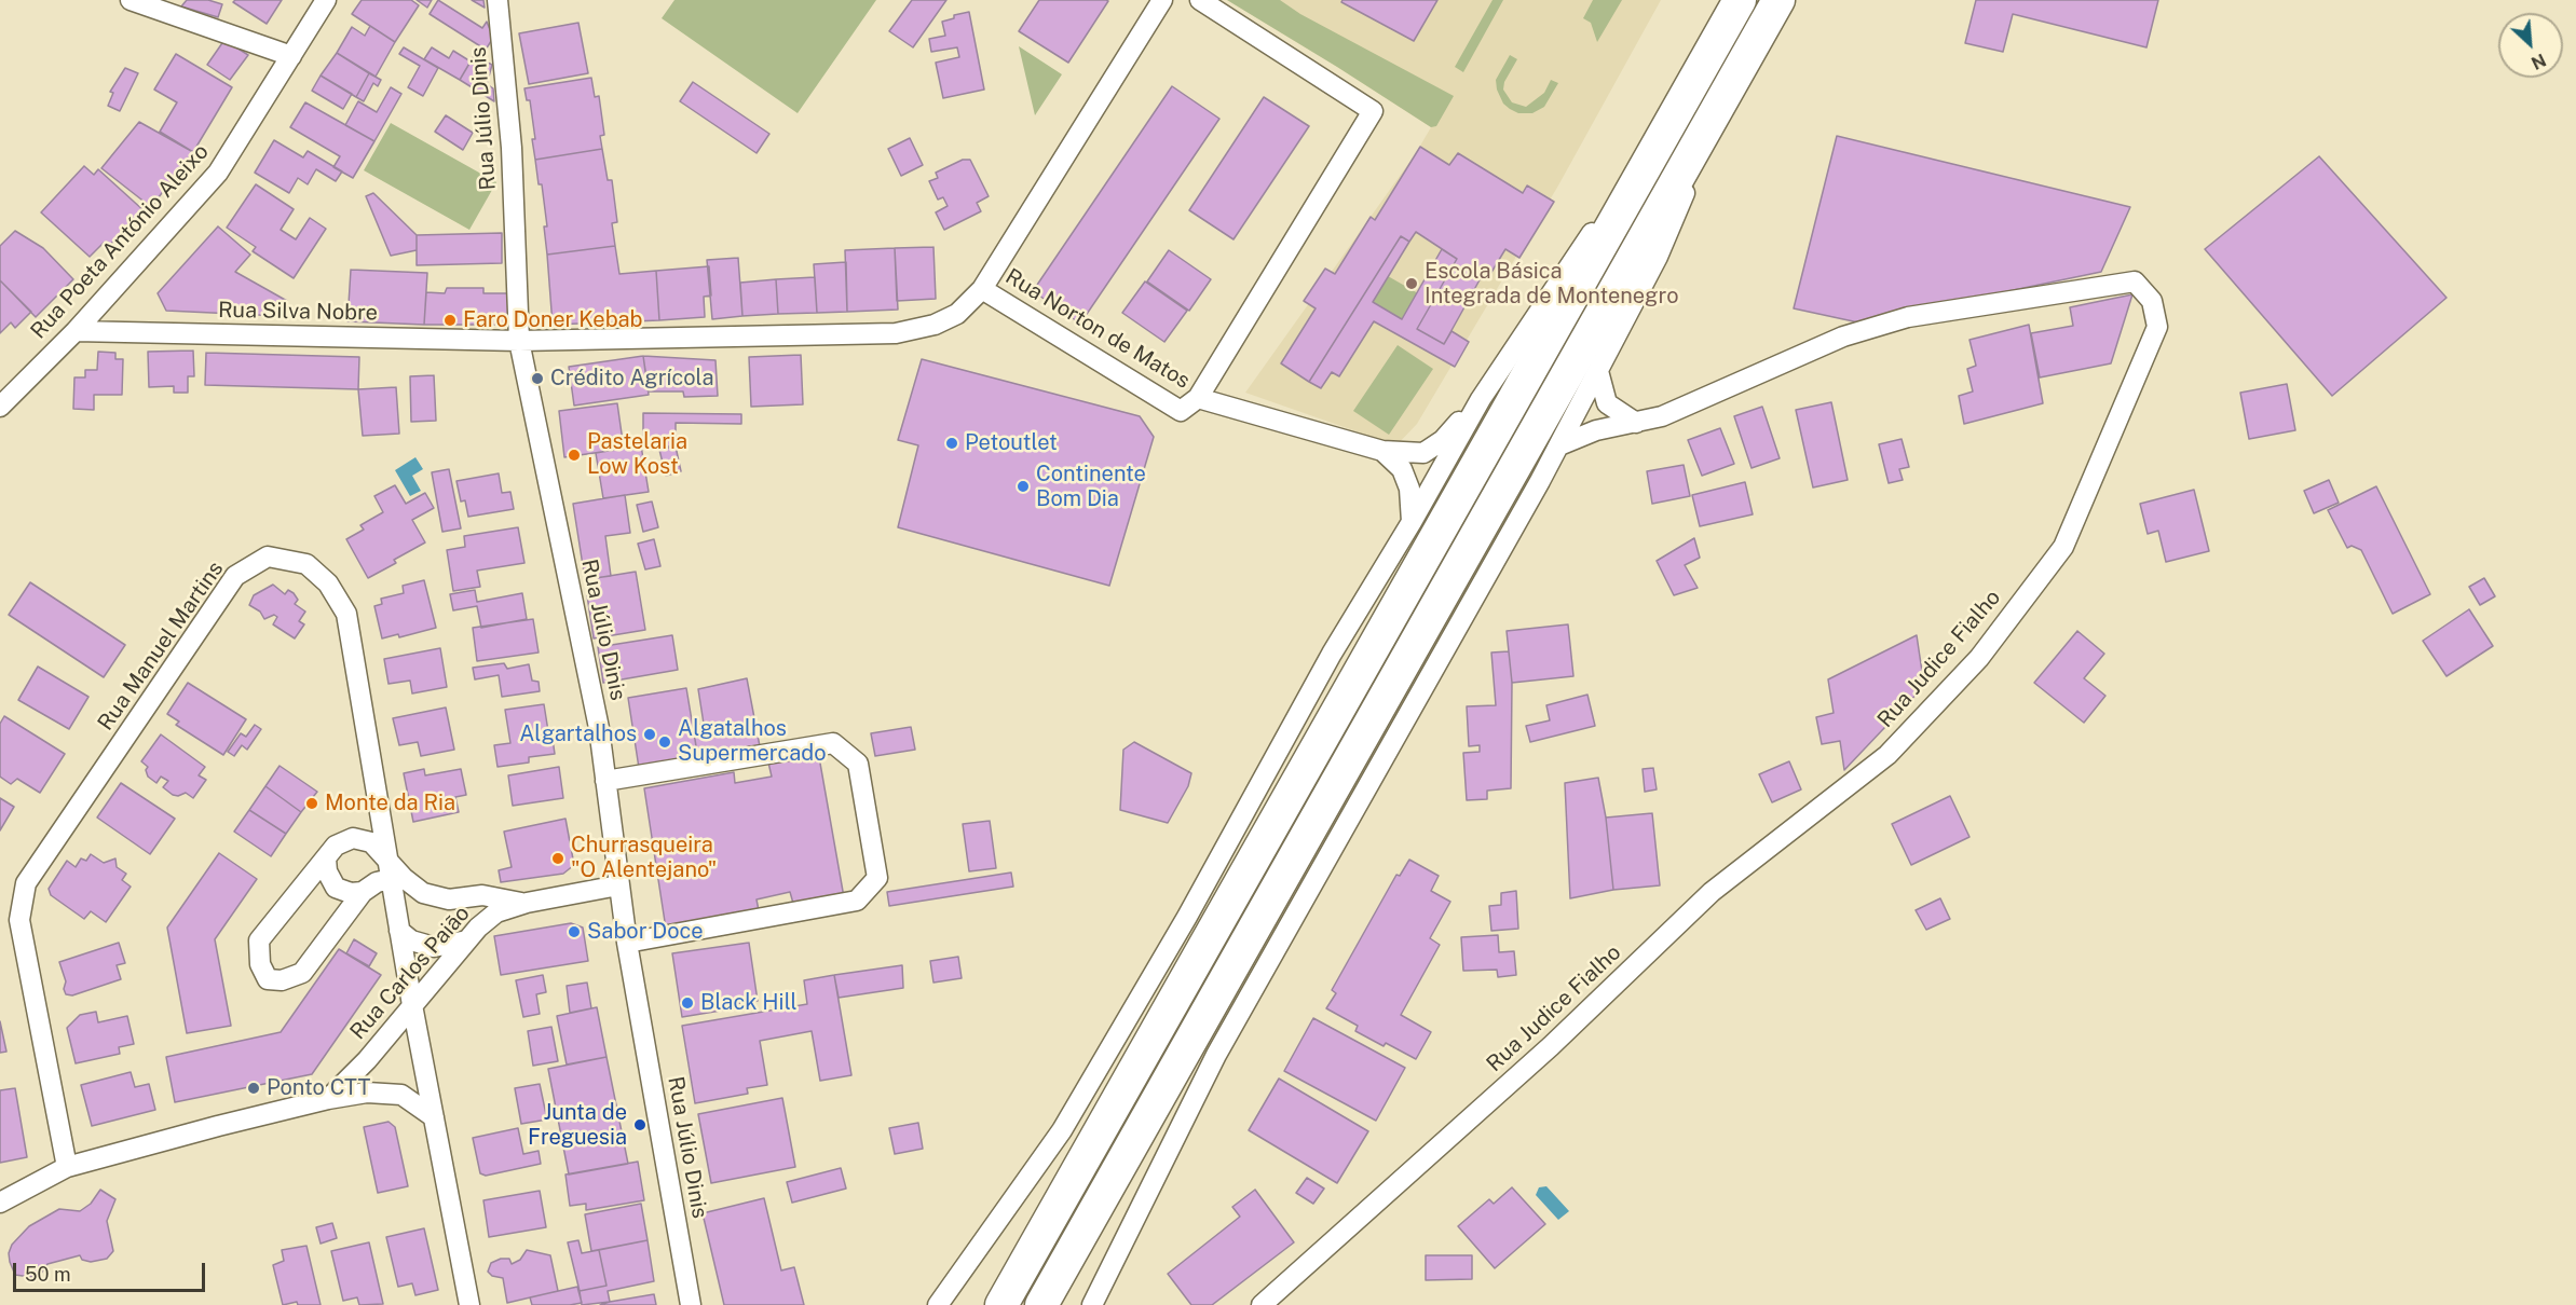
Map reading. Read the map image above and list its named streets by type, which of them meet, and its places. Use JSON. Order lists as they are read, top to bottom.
{
  "streets": {
    "street": [
      "Rua Júlio Dinis",
      "Rua Poeta António Aleixo",
      "Rua Silva Nobre",
      "Rua Norton de Matos",
      "Rua Manuel Martins",
      "Rua Judice Fialho",
      "Rua Carlos Paião"
    ]
  },
  "crossings": [
    ["Rua Júlio Dinis", "Rua Silva Nobre"],
    ["Rua Júlio Dinis", "Rua Norton de Matos"],
    ["Rua Júlio Dinis", "Rua Carlos Paião"],
    ["Rua Poeta António Aleixo", "Rua Silva Nobre"],
    ["Rua Silva Nobre", "Rua Norton de Matos"],
    ["Rua Manuel Martins", "Rua Carlos Paião"]
  ],
  "places": [
    "Escola Básica Integrada de Montenegro",
    "Faro Doner Kebab",
    "Crédito Agrícola",
    "Petoutlet",
    "Pastelaria Low Kost",
    "Continente Bom Dia",
    "Algartalhos",
    "Algatalhos Supermercado",
    "Monte da Ria",
    "Churrasqueira \"O Alentejano\"",
    "Sabor Doce",
    "Black Hill",
    "Ponto CTT",
    "Junta de Freguesia"
  ],
  "scale_bar": "50 m",
  "north": "bottom right"
}
